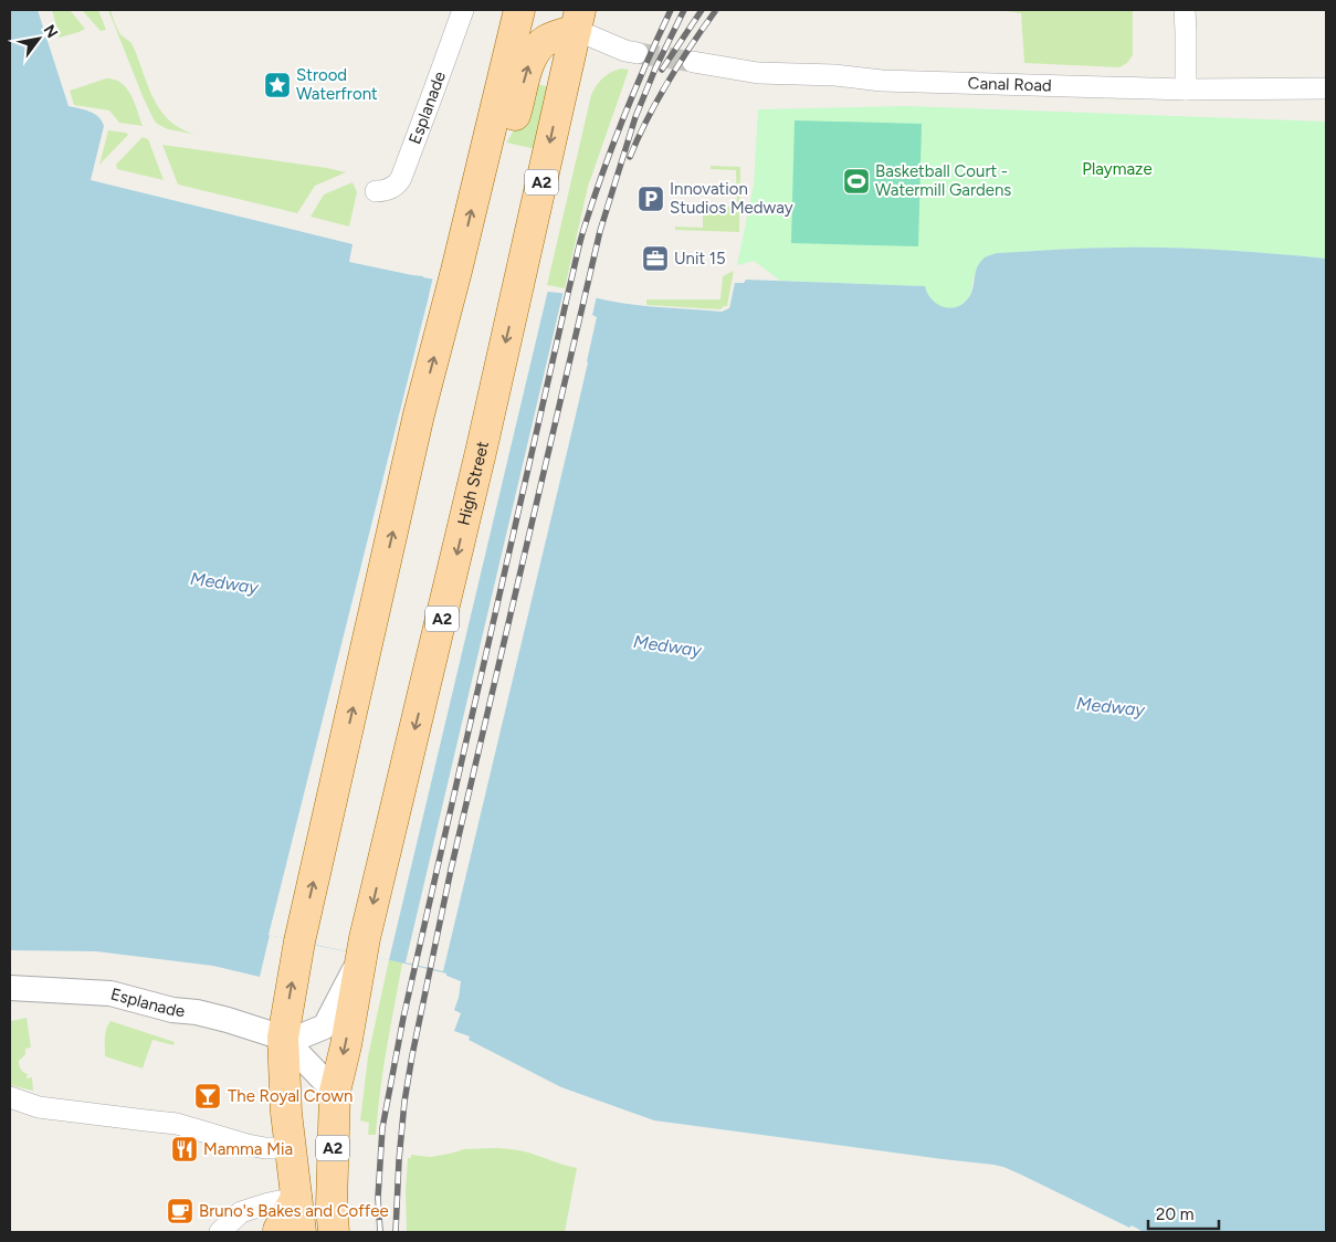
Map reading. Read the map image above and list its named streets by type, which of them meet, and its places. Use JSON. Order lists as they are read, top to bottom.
{
  "streets": {
    "main road": ["A2", "High Street"],
    "street": ["Canal Road", "Esplanade"]
  },
  "crossings": [
    ["Esplanade", "A2"],
    ["Esplanade", "High Street"],
    ["A2", "High Street"]
  ],
  "water": ["Medway"],
  "parks": ["Playmaze"],
  "places": {
    "place": ["Strood Waterfront"],
    "sports": ["Basketball Court - Watermill Gardens"],
    "parking": ["Innovation Studios Medway"],
    "office": ["Unit 15"],
    "bar": ["The Royal Crown"],
    "restaurant": ["Mamma Mia"],
    "cafe": ["Bruno's Bakes and Coffee"]
  },
  "scale_bar": "20 m",
  "north": "top right"
}
